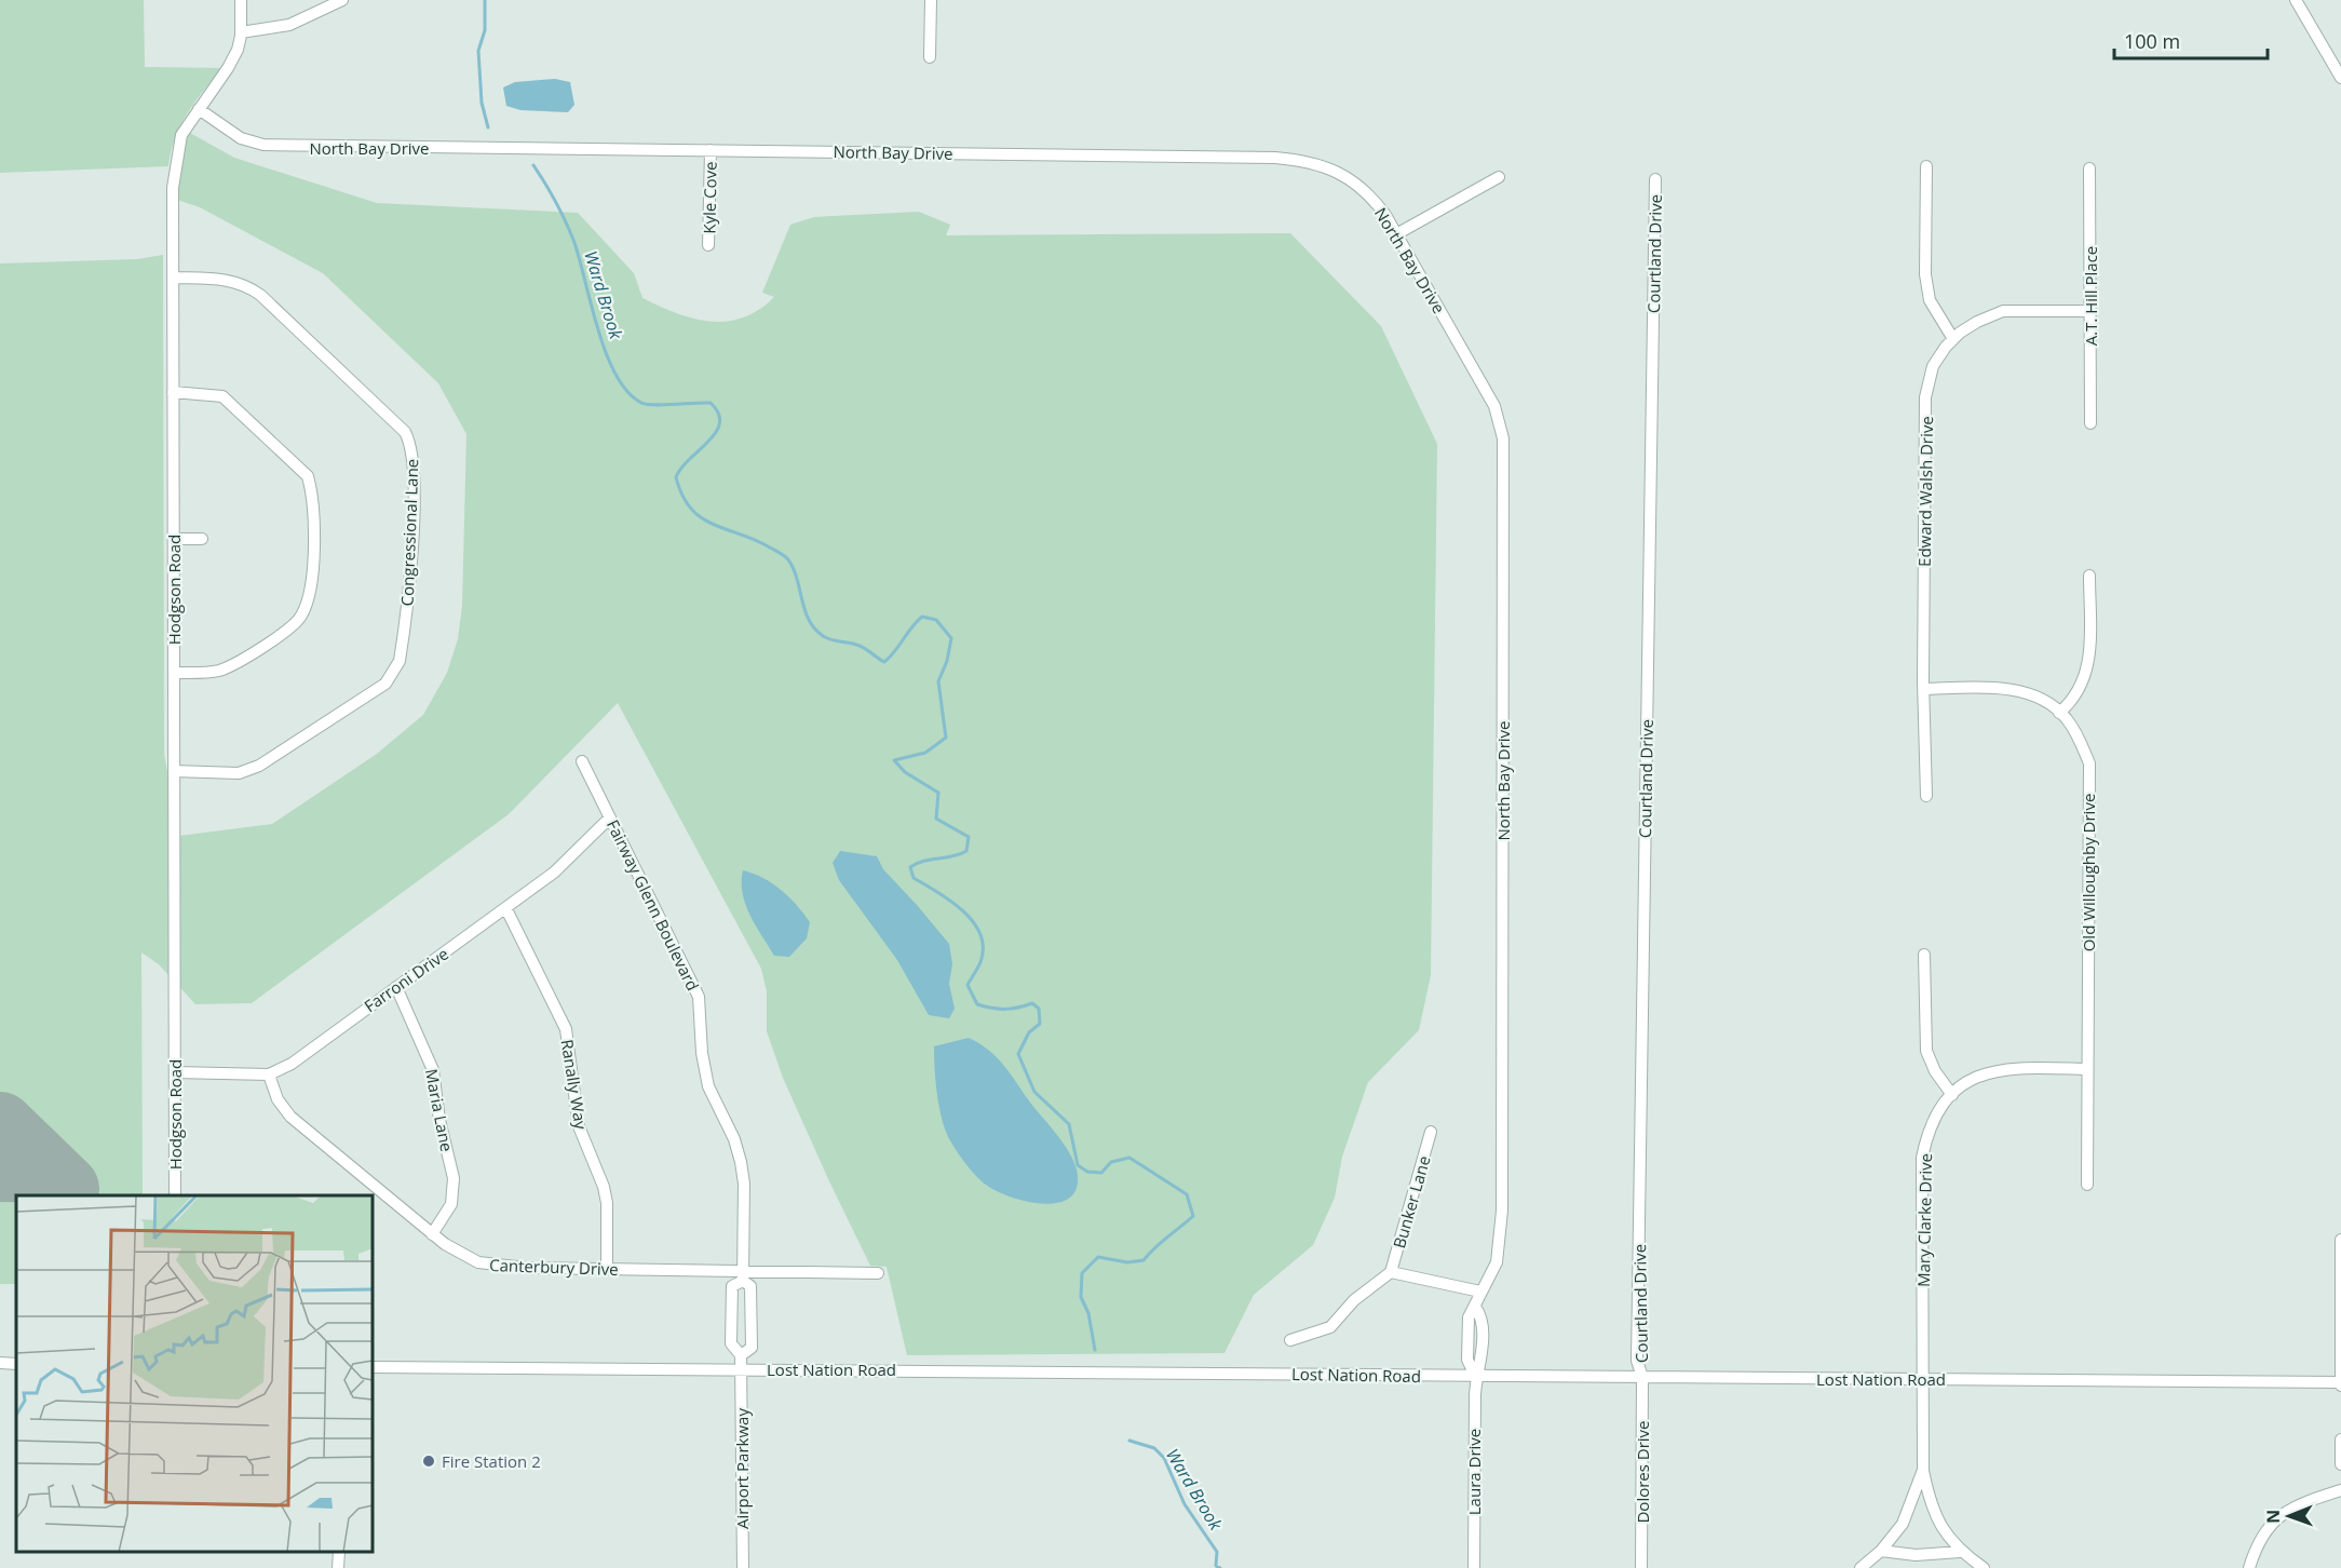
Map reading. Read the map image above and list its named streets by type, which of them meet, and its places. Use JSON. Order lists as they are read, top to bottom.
{
  "streets": {
    "street": [
      "North Bay Drive",
      "Kyle Cove",
      "Courtland Drive",
      "A.T. Hill Place",
      "Edward Walsh Drive",
      "Congressional Lane",
      "Hodgson Road",
      "Old Willoughby Drive",
      "Fairway Glenn Boulevard",
      "Farroni Drive",
      "Ranally Way",
      "Maria Lane",
      "Bunker Lane",
      "Mary Clarke Drive",
      "Canterbury Drive",
      "Lost Nation Road",
      "Airport Parkway",
      "Laura Drive",
      "Dolores Drive"
    ]
  },
  "crossings": [
    ["North Bay Drive", "Kyle Cove"],
    ["North Bay Drive", "Hodgson Road"],
    ["North Bay Drive", "Lost Nation Road"],
    ["North Bay Drive", "Laura Drive"],
    ["Courtland Drive", "Lost Nation Road"],
    ["Courtland Drive", "Dolores Drive"],
    ["A.T. Hill Place", "Edward Walsh Drive"],
    ["Edward Walsh Drive", "Old Willoughby Drive"],
    ["Congressional Lane", "Hodgson Road"],
    ["Hodgson Road", "Farroni Drive"],
    ["Old Willoughby Drive", "Mary Clarke Drive"],
    ["Fairway Glenn Boulevard", "Farroni Drive"],
    ["Fairway Glenn Boulevard", "Canterbury Drive"],
    ["Fairway Glenn Boulevard", "Lost Nation Road"],
    ["Fairway Glenn Boulevard", "Airport Parkway"],
    ["Farroni Drive", "Ranally Way"],
    ["Farroni Drive", "Maria Lane"],
    ["Farroni Drive", "Canterbury Drive"],
    ["Ranally Way", "Canterbury Drive"],
    ["Maria Lane", "Canterbury Drive"],
    ["Mary Clarke Drive", "Lost Nation Road"],
    ["Lost Nation Road", "Airport Parkway"],
    ["Lost Nation Road", "Laura Drive"],
    ["Lost Nation Road", "Dolores Drive"]
  ],
  "water": ["Ward Brook"],
  "places": ["Fire Station 2"],
  "scale_bar": "100 m",
  "north": "left"
}
